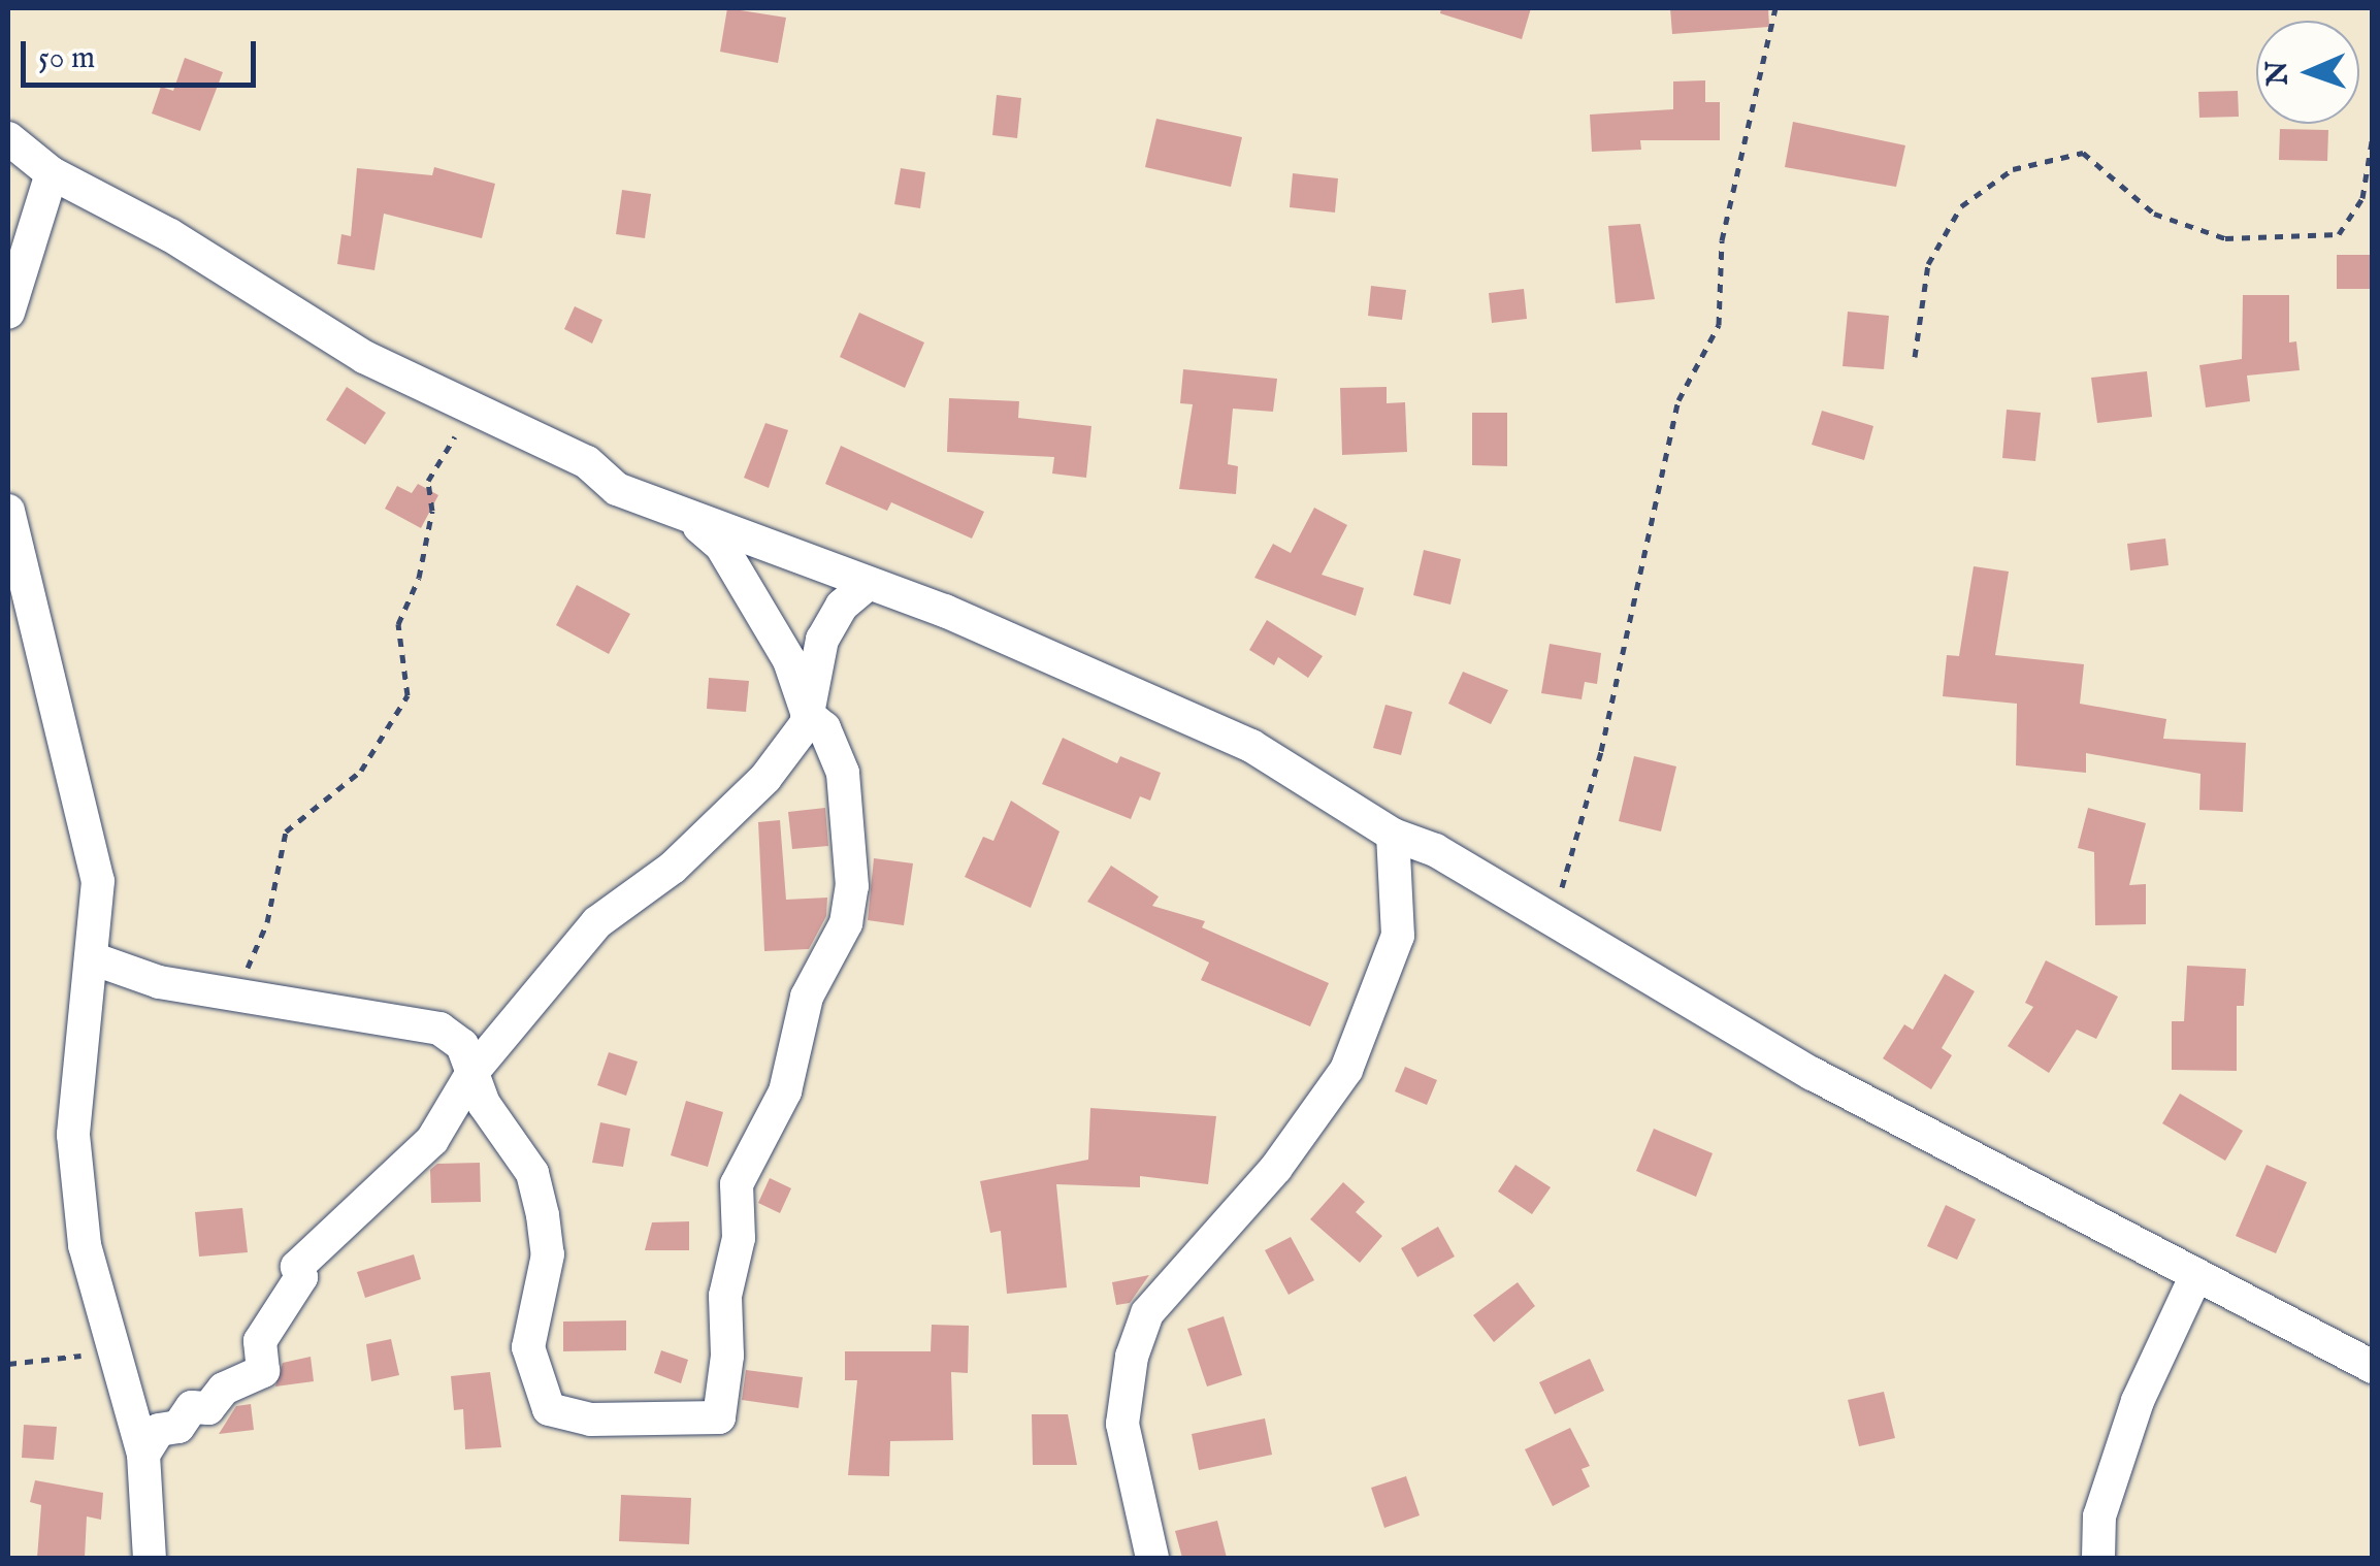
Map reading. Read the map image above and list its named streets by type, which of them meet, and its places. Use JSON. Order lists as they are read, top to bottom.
{
  "scale_bar": "50 m",
  "north": "left"
}
